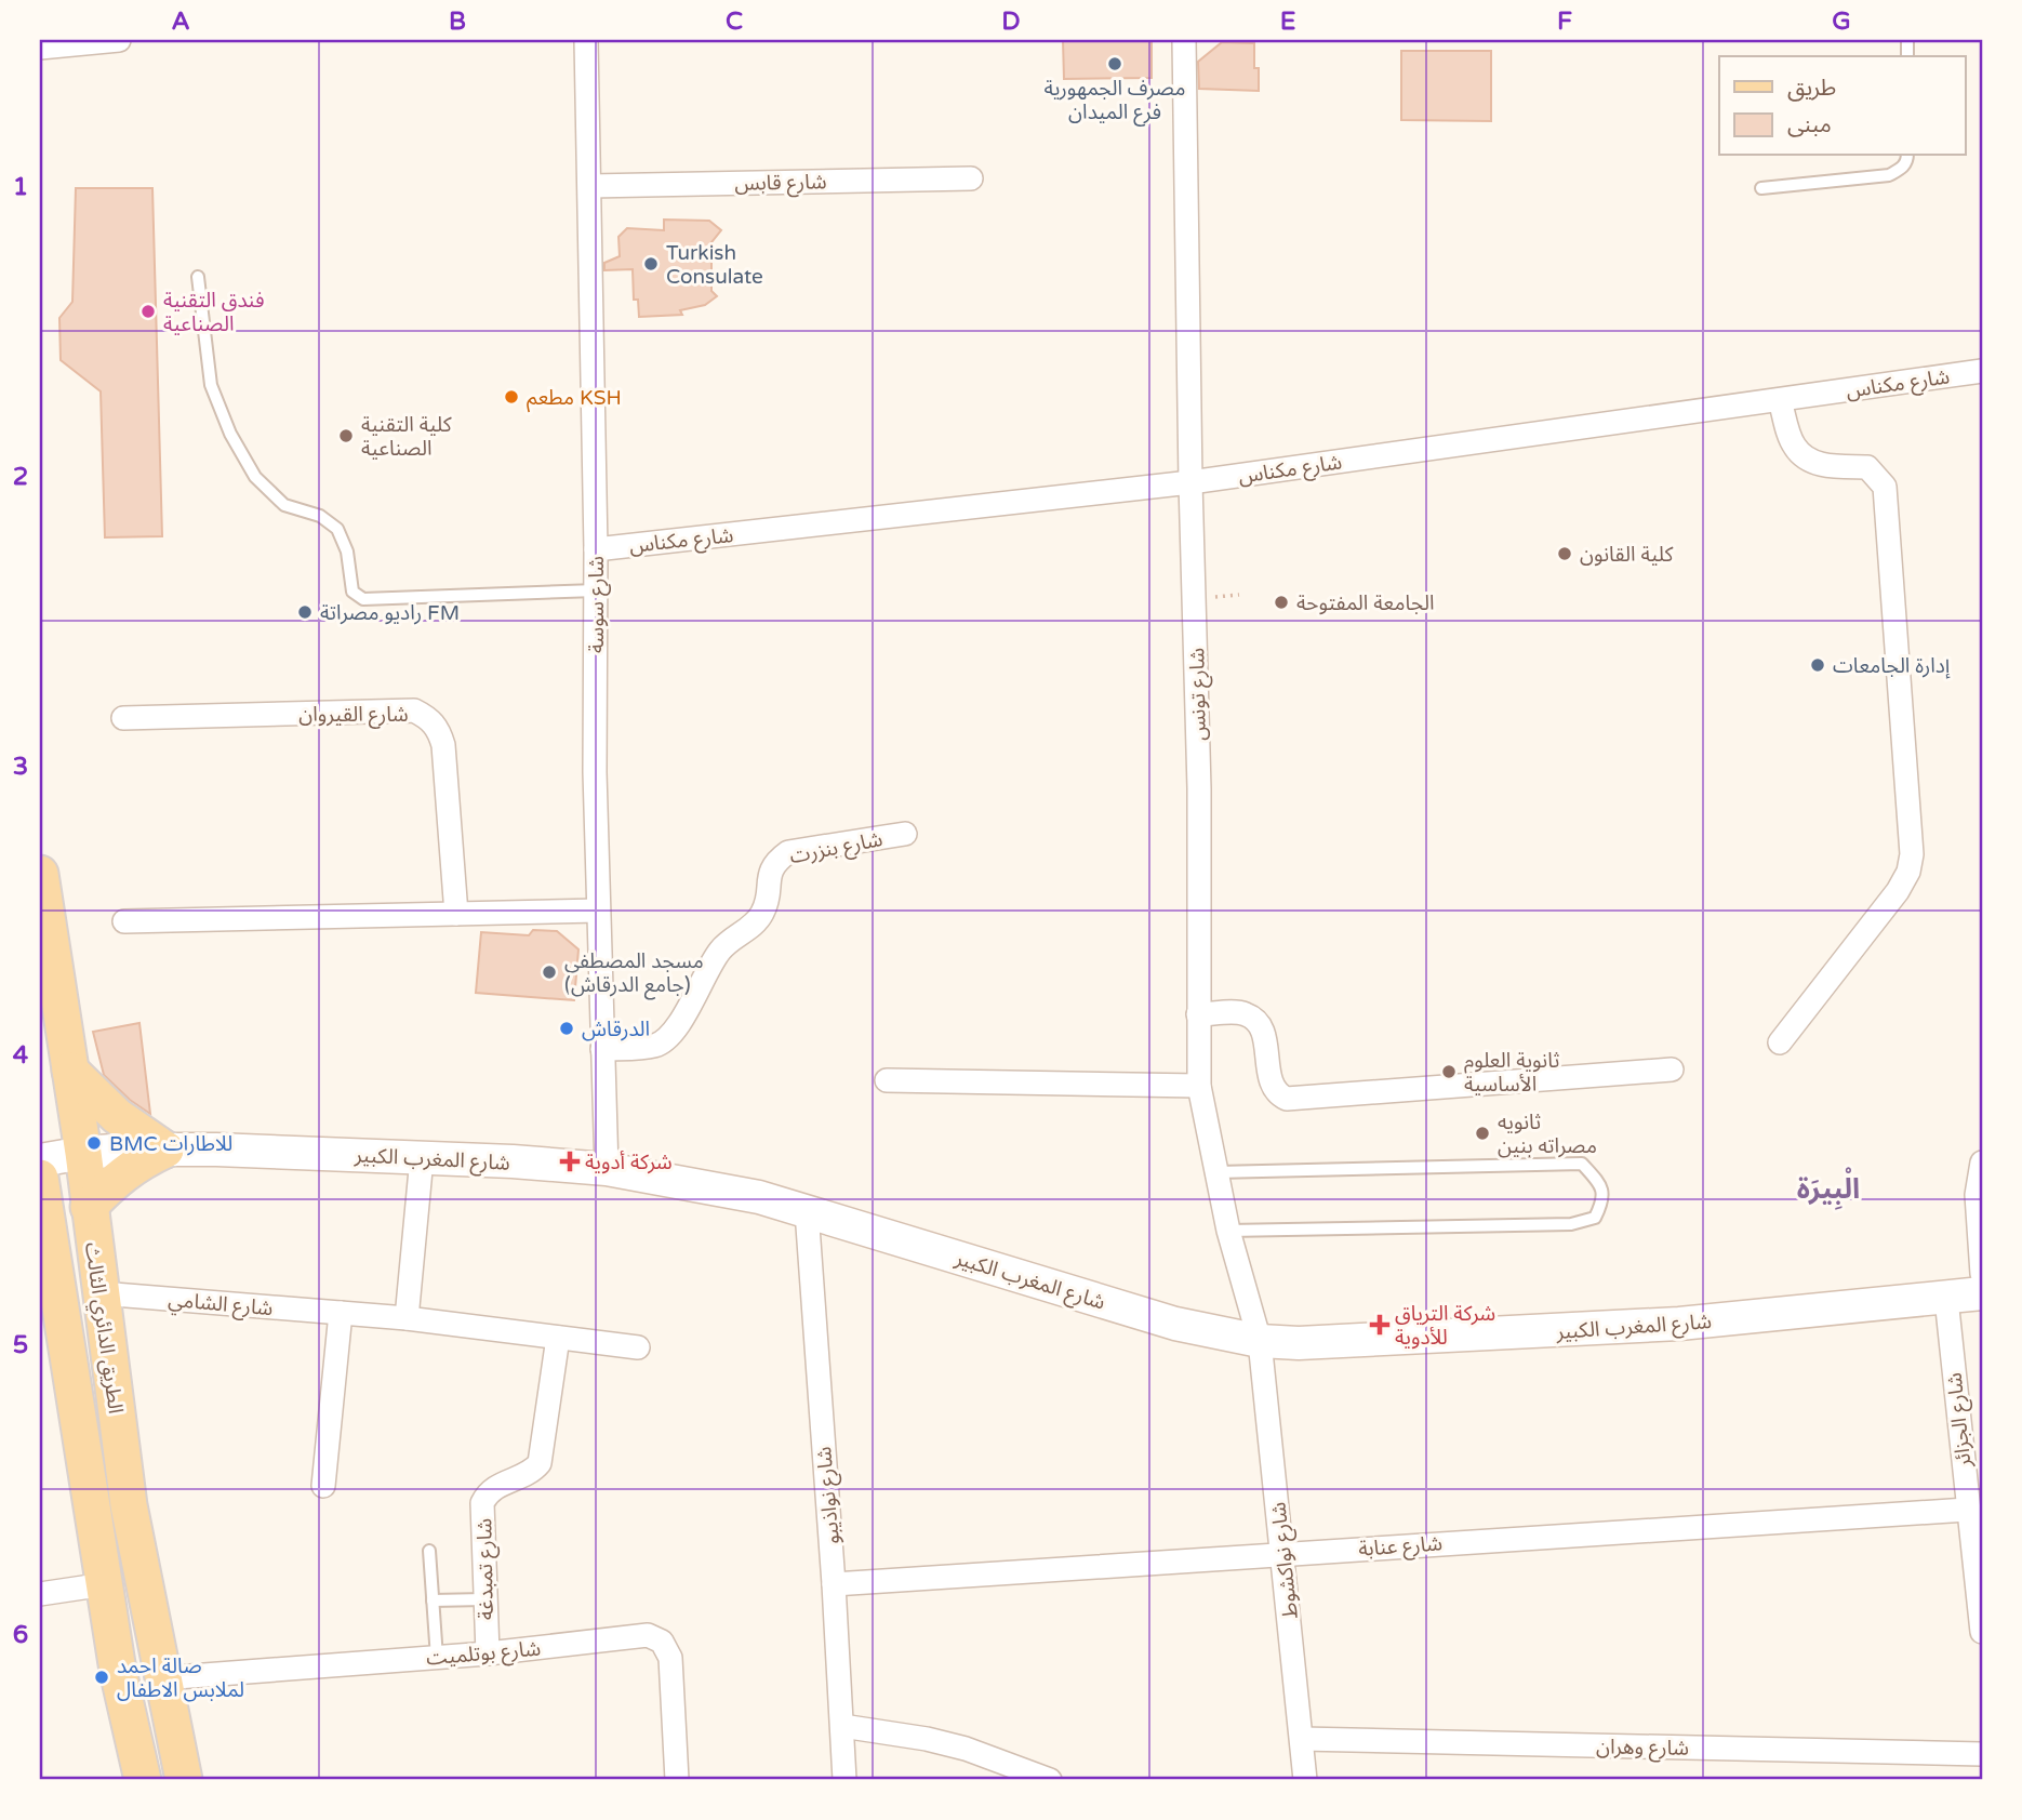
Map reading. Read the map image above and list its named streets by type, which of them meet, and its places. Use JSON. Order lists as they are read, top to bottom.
{
  "streets": {
    "main road": ["الطريق الدائري الثالث"],
    "street": [
      "شارع قابس",
      "شارع مكناس",
      "شارع سوسة",
      "شارع تونس",
      "شارع القيروان",
      "شارع بنزرت",
      "شارع المغرب الكبير",
      "شارع الشامي",
      "شارع الجزائر",
      "شارع نواذيبو",
      "شارع عنابة",
      "شارع نواكشوط",
      "شارع تمبدغة",
      "شارع بوتلميت",
      "شارع وهران"
    ]
  },
  "crossings": [
    ["شارع قابس", "شارع سوسة"],
    ["شارع مكناس", "شارع سوسة"],
    ["شارع مكناس", "شارع تونس"],
    ["شارع سوسة", "شارع بنزرت"],
    ["شارع سوسة", "شارع المغرب الكبير"],
    ["شارع تونس", "شارع المغرب الكبير"],
    ["شارع تونس", "شارع نواكشوط"],
    ["شارع المغرب الكبير", "الطريق الدائري الثالث"],
    ["شارع المغرب الكبير", "شارع الجزائر"],
    ["شارع المغرب الكبير", "شارع نواذيبو"],
    ["شارع المغرب الكبير", "شارع نواكشوط"],
    ["شارع الشامي", "الطريق الدائري الثالث"],
    ["شارع الشامي", "شارع تمبدغة"],
    ["الطريق الدائري الثالث", "شارع بوتلميت"],
    ["شارع الجزائر", "شارع عنابة"],
    ["شارع نواذيبو", "شارع عنابة"],
    ["شارع عنابة", "شارع نواكشوط"],
    ["شارع نواكشوط", "شارع وهران"],
    ["شارع تمبدغة", "شارع بوتلميت"]
  ],
  "districts": ["الْبِيرَة"],
  "places": {
    "other": [
      "مصرف الجمهورية فرع الميدان",
      "Turkish Consulate",
      "فندق التقنية الصناعية",
      "مطعم KSH",
      "كلية التقنية الصناعية",
      "كلية القانون",
      "الجامعة المفتوحة",
      "راديو مصراتة FM",
      "إدارة الجامعات",
      "مسجد المصطفى (جامع الدرقاش)",
      "الدرقاش",
      "ثانوية العلوم الأساسية",
      "ثانويه مصراته بنين",
      "BMC للاطارات",
      "صالة احمد لملابس الاطفال"
    ],
    "health": ["شركة أدوية", "شركة الترياق للأدوية"]
  },
  "legend": ["طريق", "مبنى"],
  "grid": {
    "columns": [
      "A",
      "B",
      "C",
      "D",
      "E",
      "F",
      "G"
    ],
    "rows": [
      "1",
      "2",
      "3",
      "4",
      "5",
      "6"
    ]
  }
}
